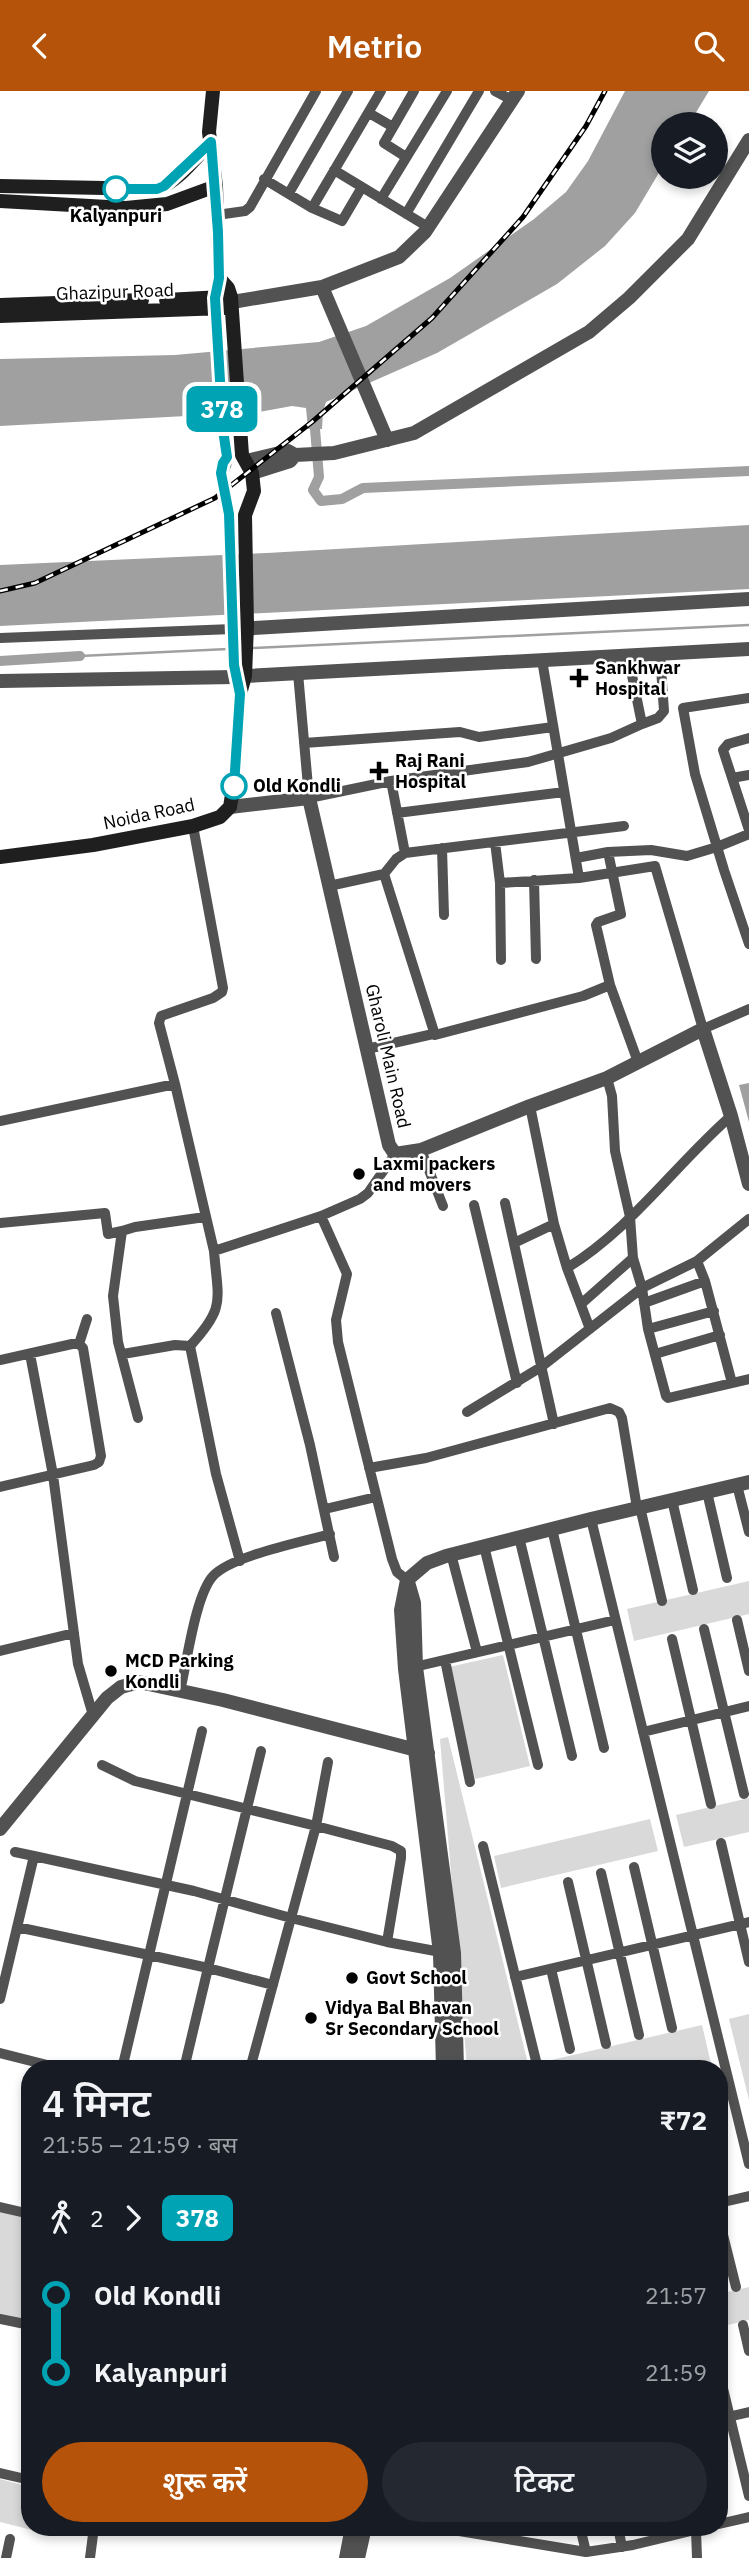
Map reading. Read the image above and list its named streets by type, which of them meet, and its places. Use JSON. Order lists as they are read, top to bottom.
{
  "streets": {
    "main road": ["Ghazipur Road", "Noida Road"],
    "street": ["Gharoli Main Road"]
  },
  "places": {
    "other": [
      "Kalyanpuri",
      "Old Kondli",
      "Laxmi packers and movers",
      "MCD Parking Kondli",
      "Govt School",
      "Vidya Bal Bhavan Sr Secondary School"
    ],
    "health": ["Sankhwar Hospital", "Raj Rani Hospital"]
  },
  "lines": ["bus line 378"],
  "page": {
    "header": "Metrio",
    "on_map": "378",
    "heading": ["4 मिनट", "21:55 – 21:59 · बस", "₹72"],
    "legs": ["2", "378"],
    "list": [
      {
        "name": "Old Kondli",
        "value": "21:57"
      },
      {
        "name": "Kalyanpuri",
        "value": "21:59"
      }
    ],
    "buttons": ["शुरू करें", "टिकट"]
  }
}
